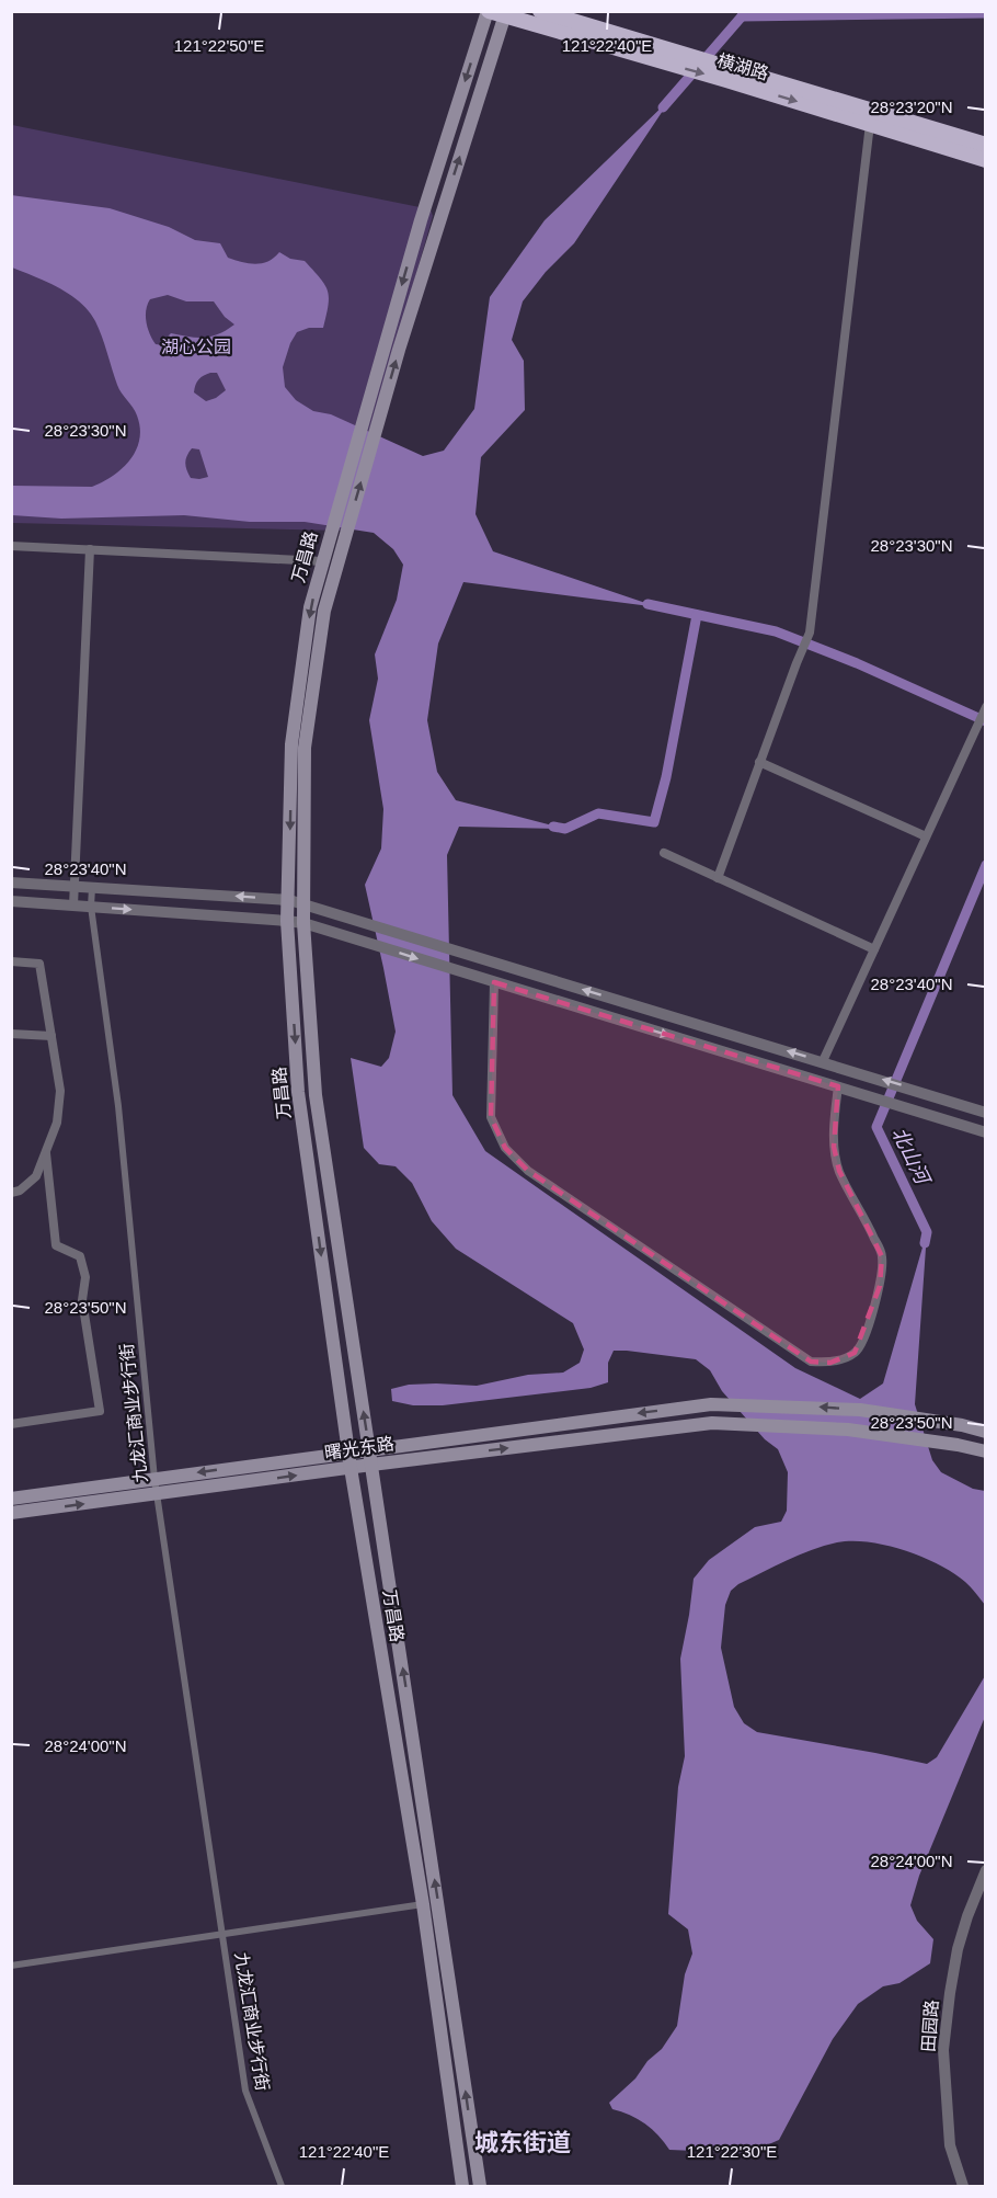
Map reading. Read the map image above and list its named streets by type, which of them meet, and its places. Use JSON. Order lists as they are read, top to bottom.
{
  "streets": {
    "highway": ["横湖路"],
    "main road": ["万昌路", "曙光东路"],
    "street": ["九龙汇商业步行街", "田园路"]
  },
  "crossings": [
    ["横湖路", "万昌路"],
    ["万昌路", "九龙汇商业步行街"],
    ["万昌路", "曙光东路"],
    ["九龙汇商业步行街", "曙光东路"]
  ],
  "districts": ["城东街道"],
  "water": ["北山河"],
  "parks": ["湖心公园"],
  "coordinates": [
    "121°22'50\"E",
    "121°22'40\"E",
    "28°23'20\"N",
    "28°23'30\"N",
    "28°23'40\"N",
    "28°23'50\"N",
    "28°24'00\"N",
    "121°22'30\"E"
  ]
}
